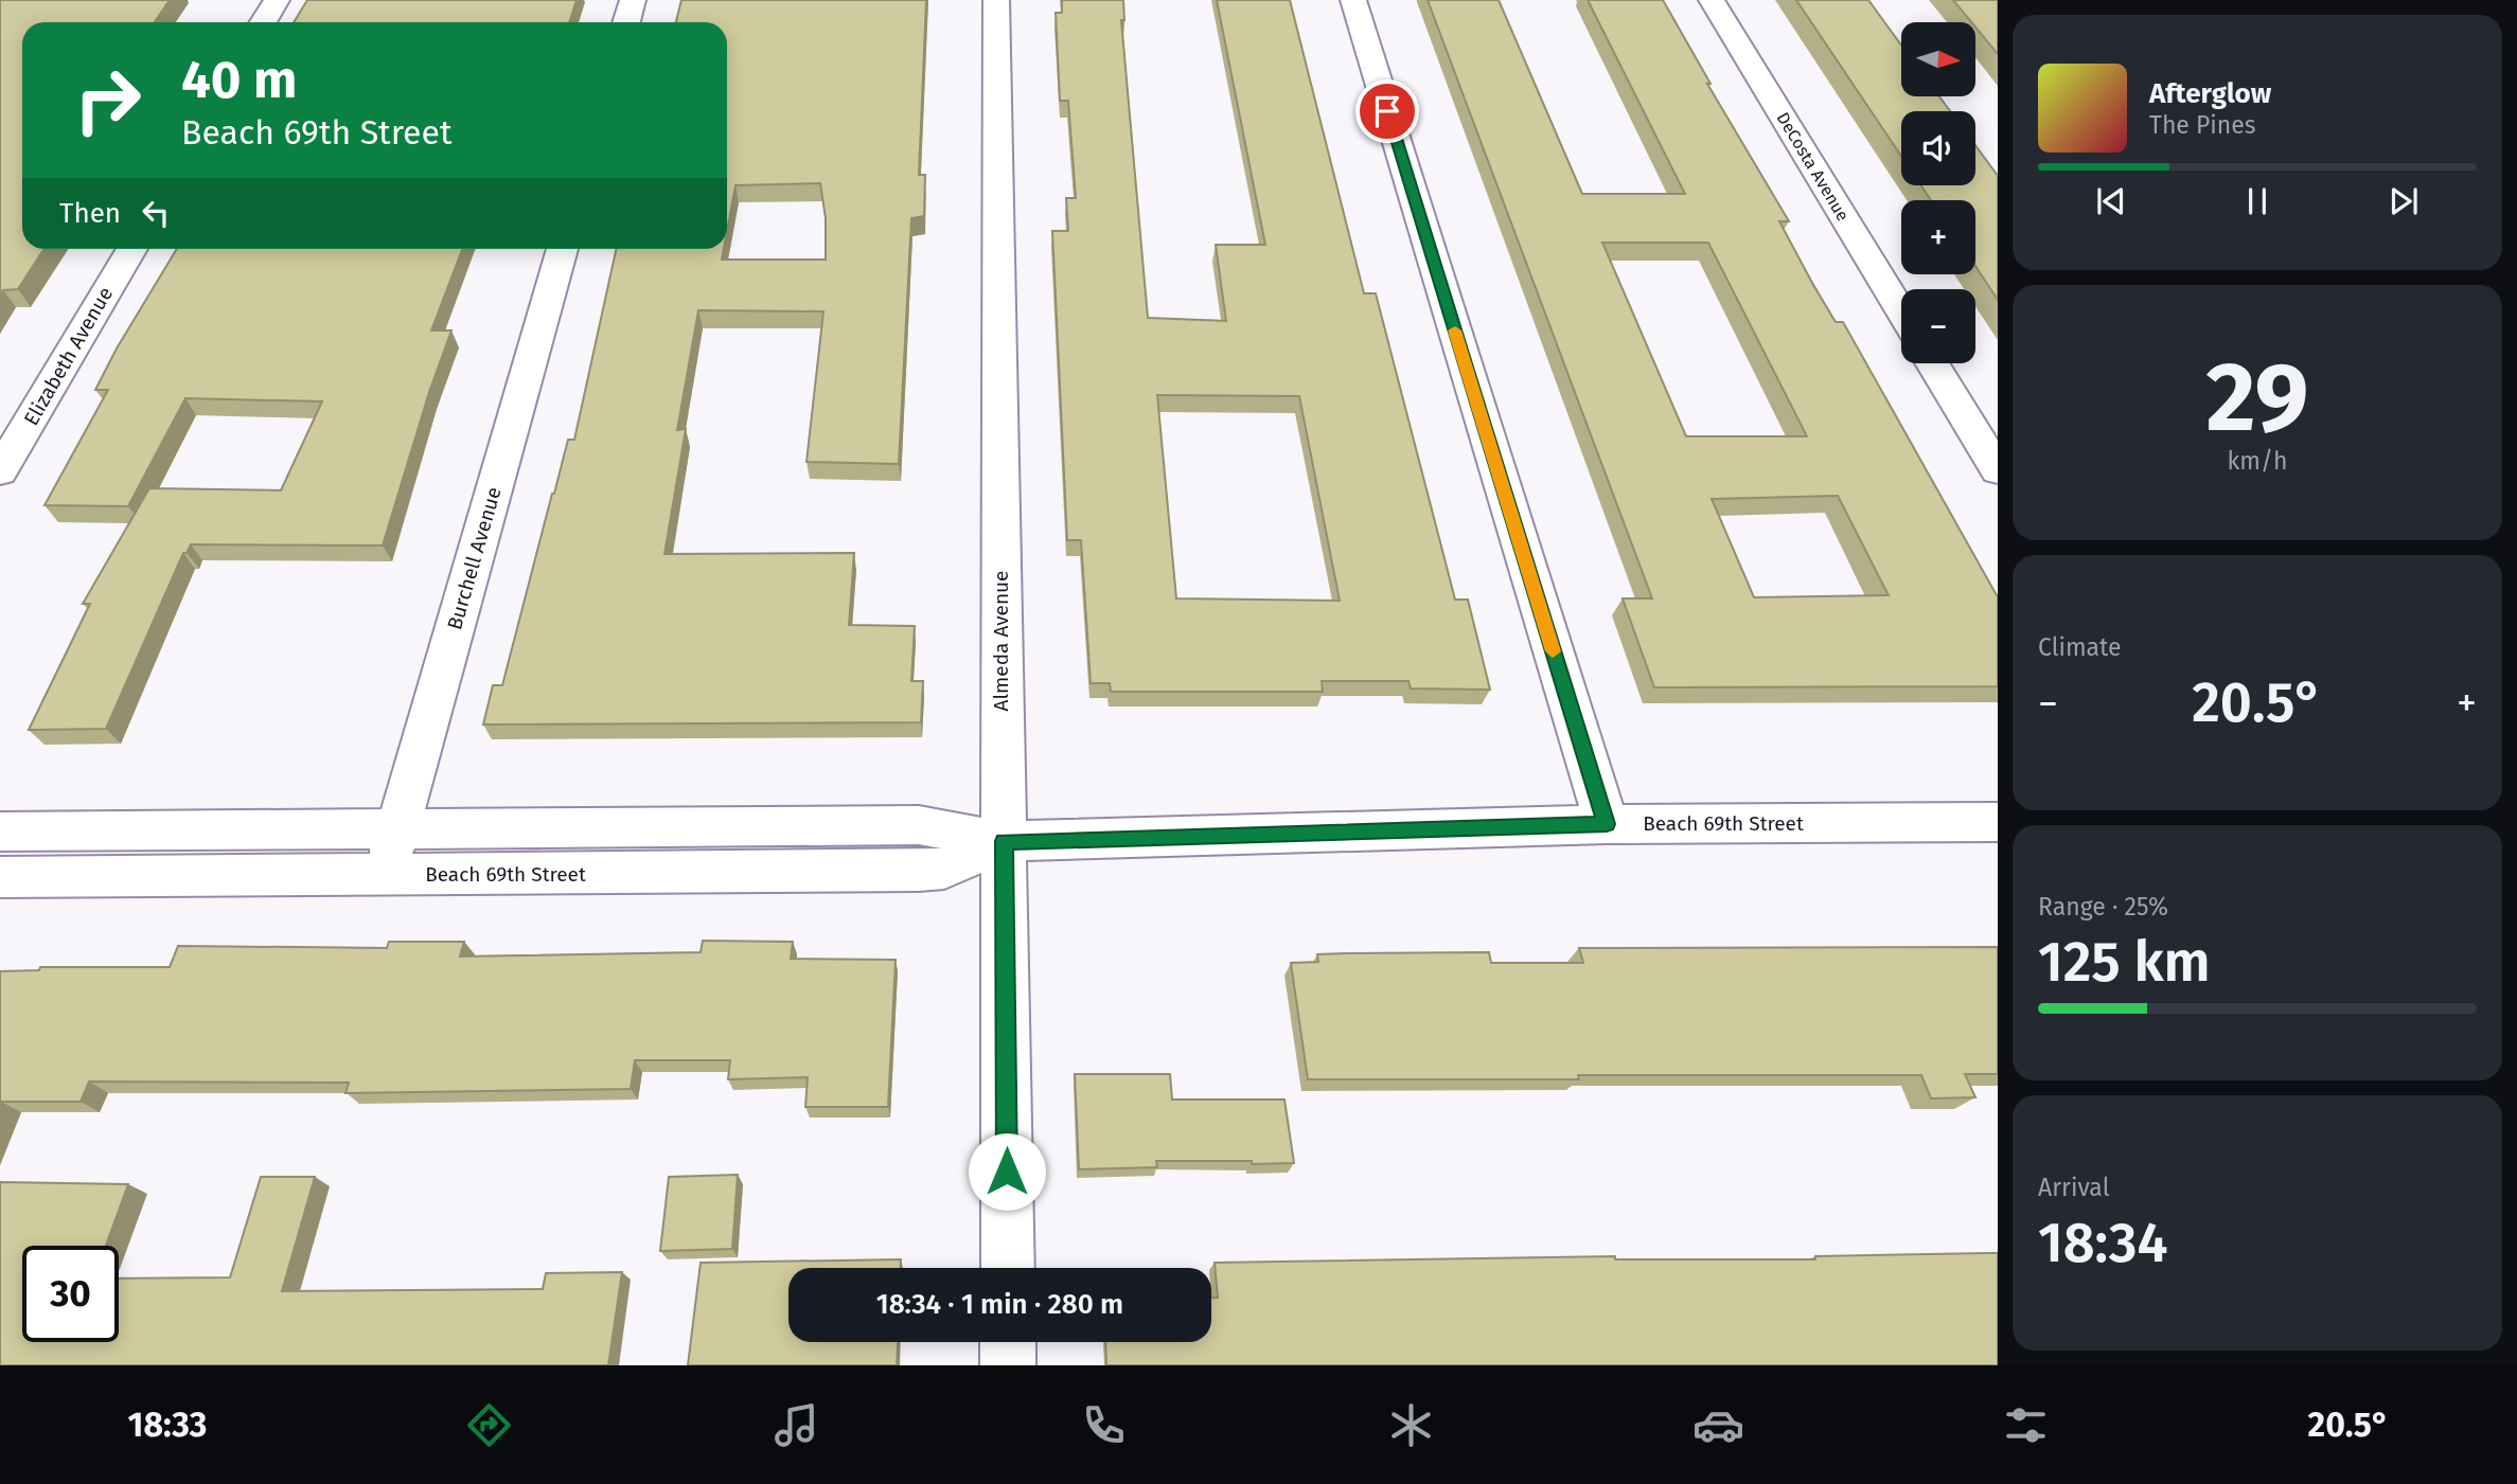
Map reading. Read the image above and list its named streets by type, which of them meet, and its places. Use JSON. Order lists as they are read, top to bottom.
{
  "streets": {
    "street": [
      "DeCosta Avenue",
      "Elizabeth Avenue",
      "Burchell Avenue",
      "Almeda Avenue",
      "Beach 69th Street"
    ]
  },
  "crossings": [
    ["Burchell Avenue", "Beach 69th Street"],
    ["Almeda Avenue", "Beach 69th Street"]
  ],
  "north": "right",
  "page": {
    "map_buttons": ["+", "−"],
    "turn": ["40 m", "Beach 69th Street"],
    "song": ["Afterglow", "The Pines"],
    "then": "Then",
    "tile": [
      ["29", "km/h"],
      "Climate",
      ["Range · 25%", "125 km"],
      ["Arrival", "18:34"]
    ],
    "heat": ["−", "20.5°", "+"],
    "limit": "30",
    "trip": "18:34 · 1 min · 280 m",
    "tabs": ["18:33", "20.5°"]
  }
}
